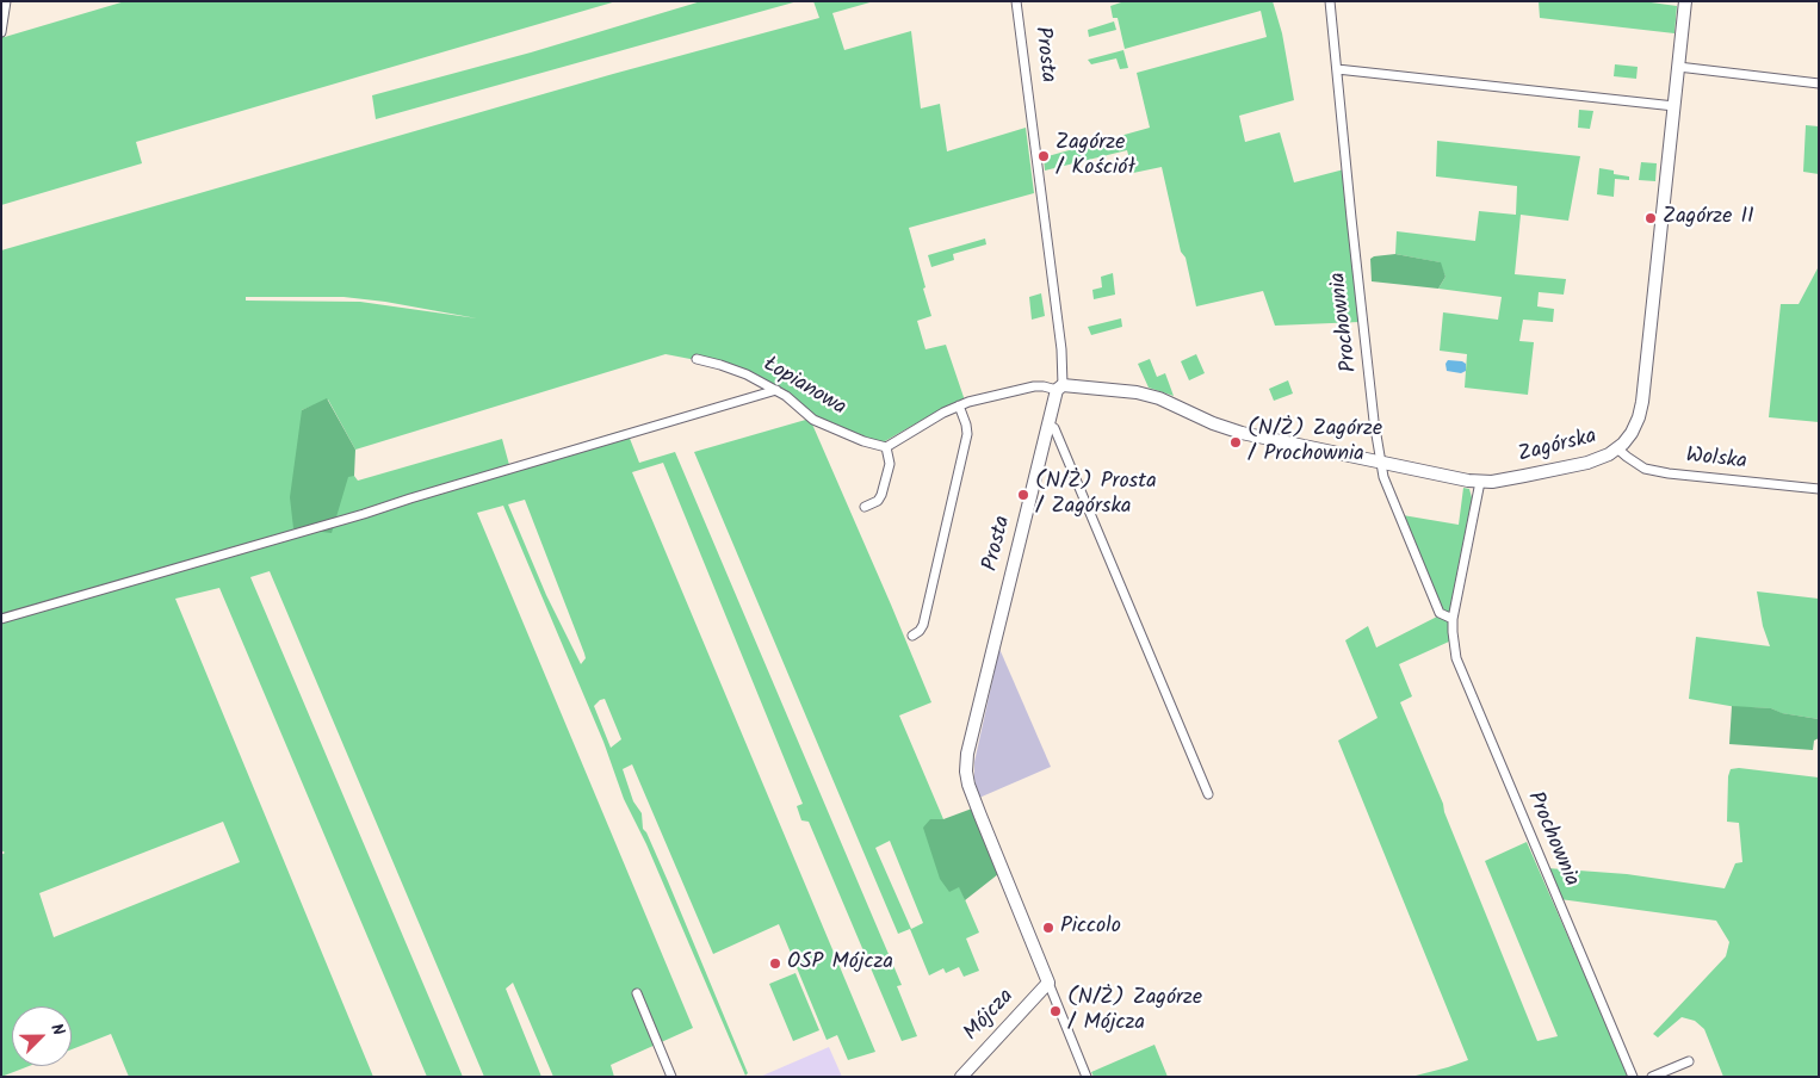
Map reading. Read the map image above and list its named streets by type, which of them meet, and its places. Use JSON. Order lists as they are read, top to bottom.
{
  "streets": {
    "street": [
      "Prosta",
      "Prochownia",
      "Łopianowa",
      "Zagórska",
      "Wolska",
      "Mójcza"
    ]
  },
  "crossings": [
    ["Prosta", "Zagórska"],
    ["Prosta", "Mójcza"],
    ["Prochownia", "Zagórska"],
    ["Zagórska", "Wolska"]
  ],
  "places": [
    "Zagórze / Kościół",
    "Zagórze II",
    "(N/Ż) Zagórze / Prochownia",
    "(N/Ż) Prosta / Zagórska",
    "Piccolo",
    "OSP Mójcza",
    "(N/Ż) Zagórze / Mójcza"
  ],
  "north": "top right"
}
